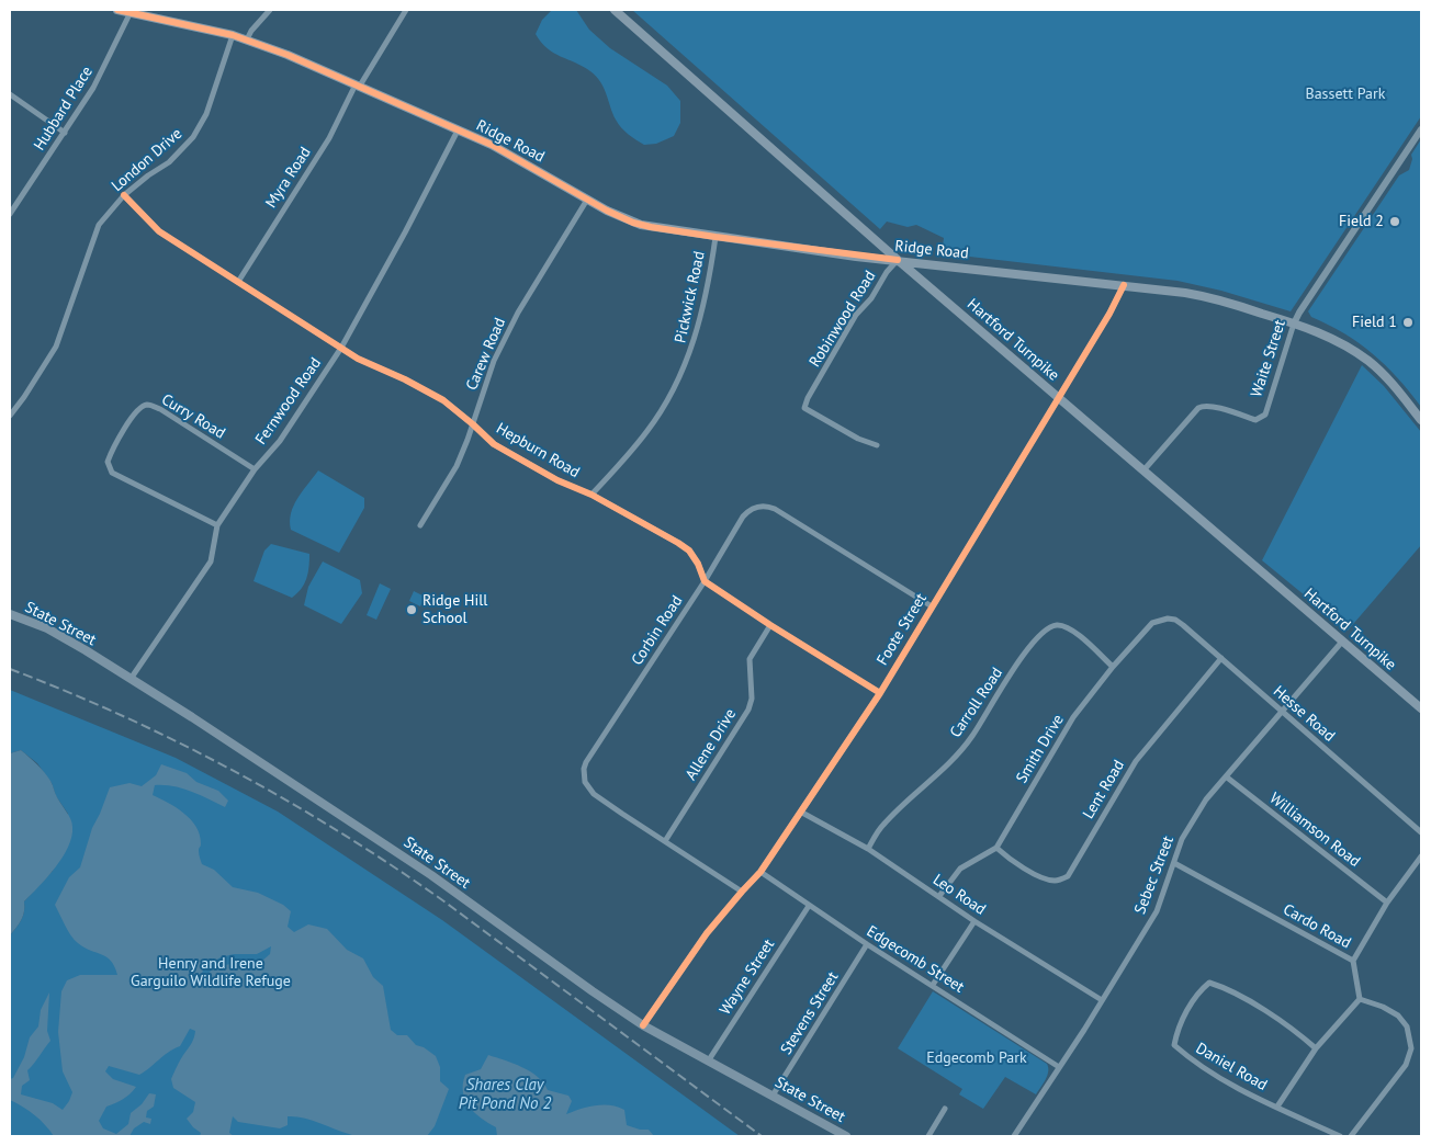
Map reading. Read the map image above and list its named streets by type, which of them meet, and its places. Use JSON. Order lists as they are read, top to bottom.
{
  "streets": {
    "main road": ["Ridge Road", "Hartford Turnpike", "State Street"],
    "street": [
      "Hubbard Place",
      "London Drive",
      "Myra Road",
      "Pickwick Road",
      "Robinwood Road",
      "Carew Road",
      "Waite Street",
      "Fernwood Road",
      "Curry Road",
      "Hepburn Road",
      "Foote Street",
      "Corbin Road",
      "Carroll Road",
      "Hesse Road",
      "Allene Drive",
      "Smith Drive",
      "Lent Road",
      "Williamson Road",
      "Sebec Street",
      "Leo Road",
      "Cardo Road",
      "Edgecomb Street",
      "Wayne Street",
      "Stevens Street",
      "Daniel Road"
    ]
  },
  "crossings": [
    ["Hubbard Place", "Ridge Road"],
    ["Ridge Road", "London Drive"],
    ["Ridge Road", "Myra Road"],
    ["Ridge Road", "Pickwick Road"],
    ["Ridge Road", "Robinwood Road"],
    ["Ridge Road", "Hartford Turnpike"],
    ["Ridge Road", "Carew Road"],
    ["Ridge Road", "Waite Street"],
    ["Ridge Road", "Fernwood Road"],
    ["Ridge Road", "Foote Street"],
    ["London Drive", "Hepburn Road"],
    ["Myra Road", "Hepburn Road"],
    ["Pickwick Road", "Hepburn Road"],
    ["Robinwood Road", "Hartford Turnpike"],
    ["Hartford Turnpike", "Waite Street"],
    ["Hartford Turnpike", "Foote Street"],
    ["Hartford Turnpike", "Sebec Street"],
    ["Carew Road", "Hepburn Road"],
    ["Fernwood Road", "Curry Road"],
    ["Fernwood Road", "Hepburn Road"],
    ["Fernwood Road", "State Street"],
    ["Hepburn Road", "Corbin Road"],
    ["State Street", "Foote Street"],
    ["State Street", "Wayne Street"],
    ["State Street", "Stevens Street"],
    ["Foote Street", "Corbin Road"],
    ["Foote Street", "Leo Road"],
    ["Foote Street", "Edgecomb Street"],
    ["Corbin Road", "Allene Drive"],
    ["Carroll Road", "Smith Drive"],
    ["Carroll Road", "Leo Road"],
    ["Hesse Road", "Smith Drive"],
    ["Hesse Road", "Lent Road"],
    ["Hesse Road", "Sebec Street"],
    ["Smith Drive", "Lent Road"],
    ["Smith Drive", "Leo Road"],
    ["Williamson Road", "Sebec Street"],
    ["Sebec Street", "Leo Road"],
    ["Sebec Street", "Cardo Road"],
    ["Sebec Street", "Edgecomb Street"],
    ["Edgecomb Street", "Wayne Street"],
    ["Edgecomb Street", "Stevens Street"]
  ],
  "water": ["Shares Clay Pit Pond No 2"],
  "parks": ["Bassett Park", "Henry and Irene Garguilo Wildlife Refuge", "Edgecomb Park"],
  "places": ["Field 2", "Field 1", "Ridge Hill School"]
}
